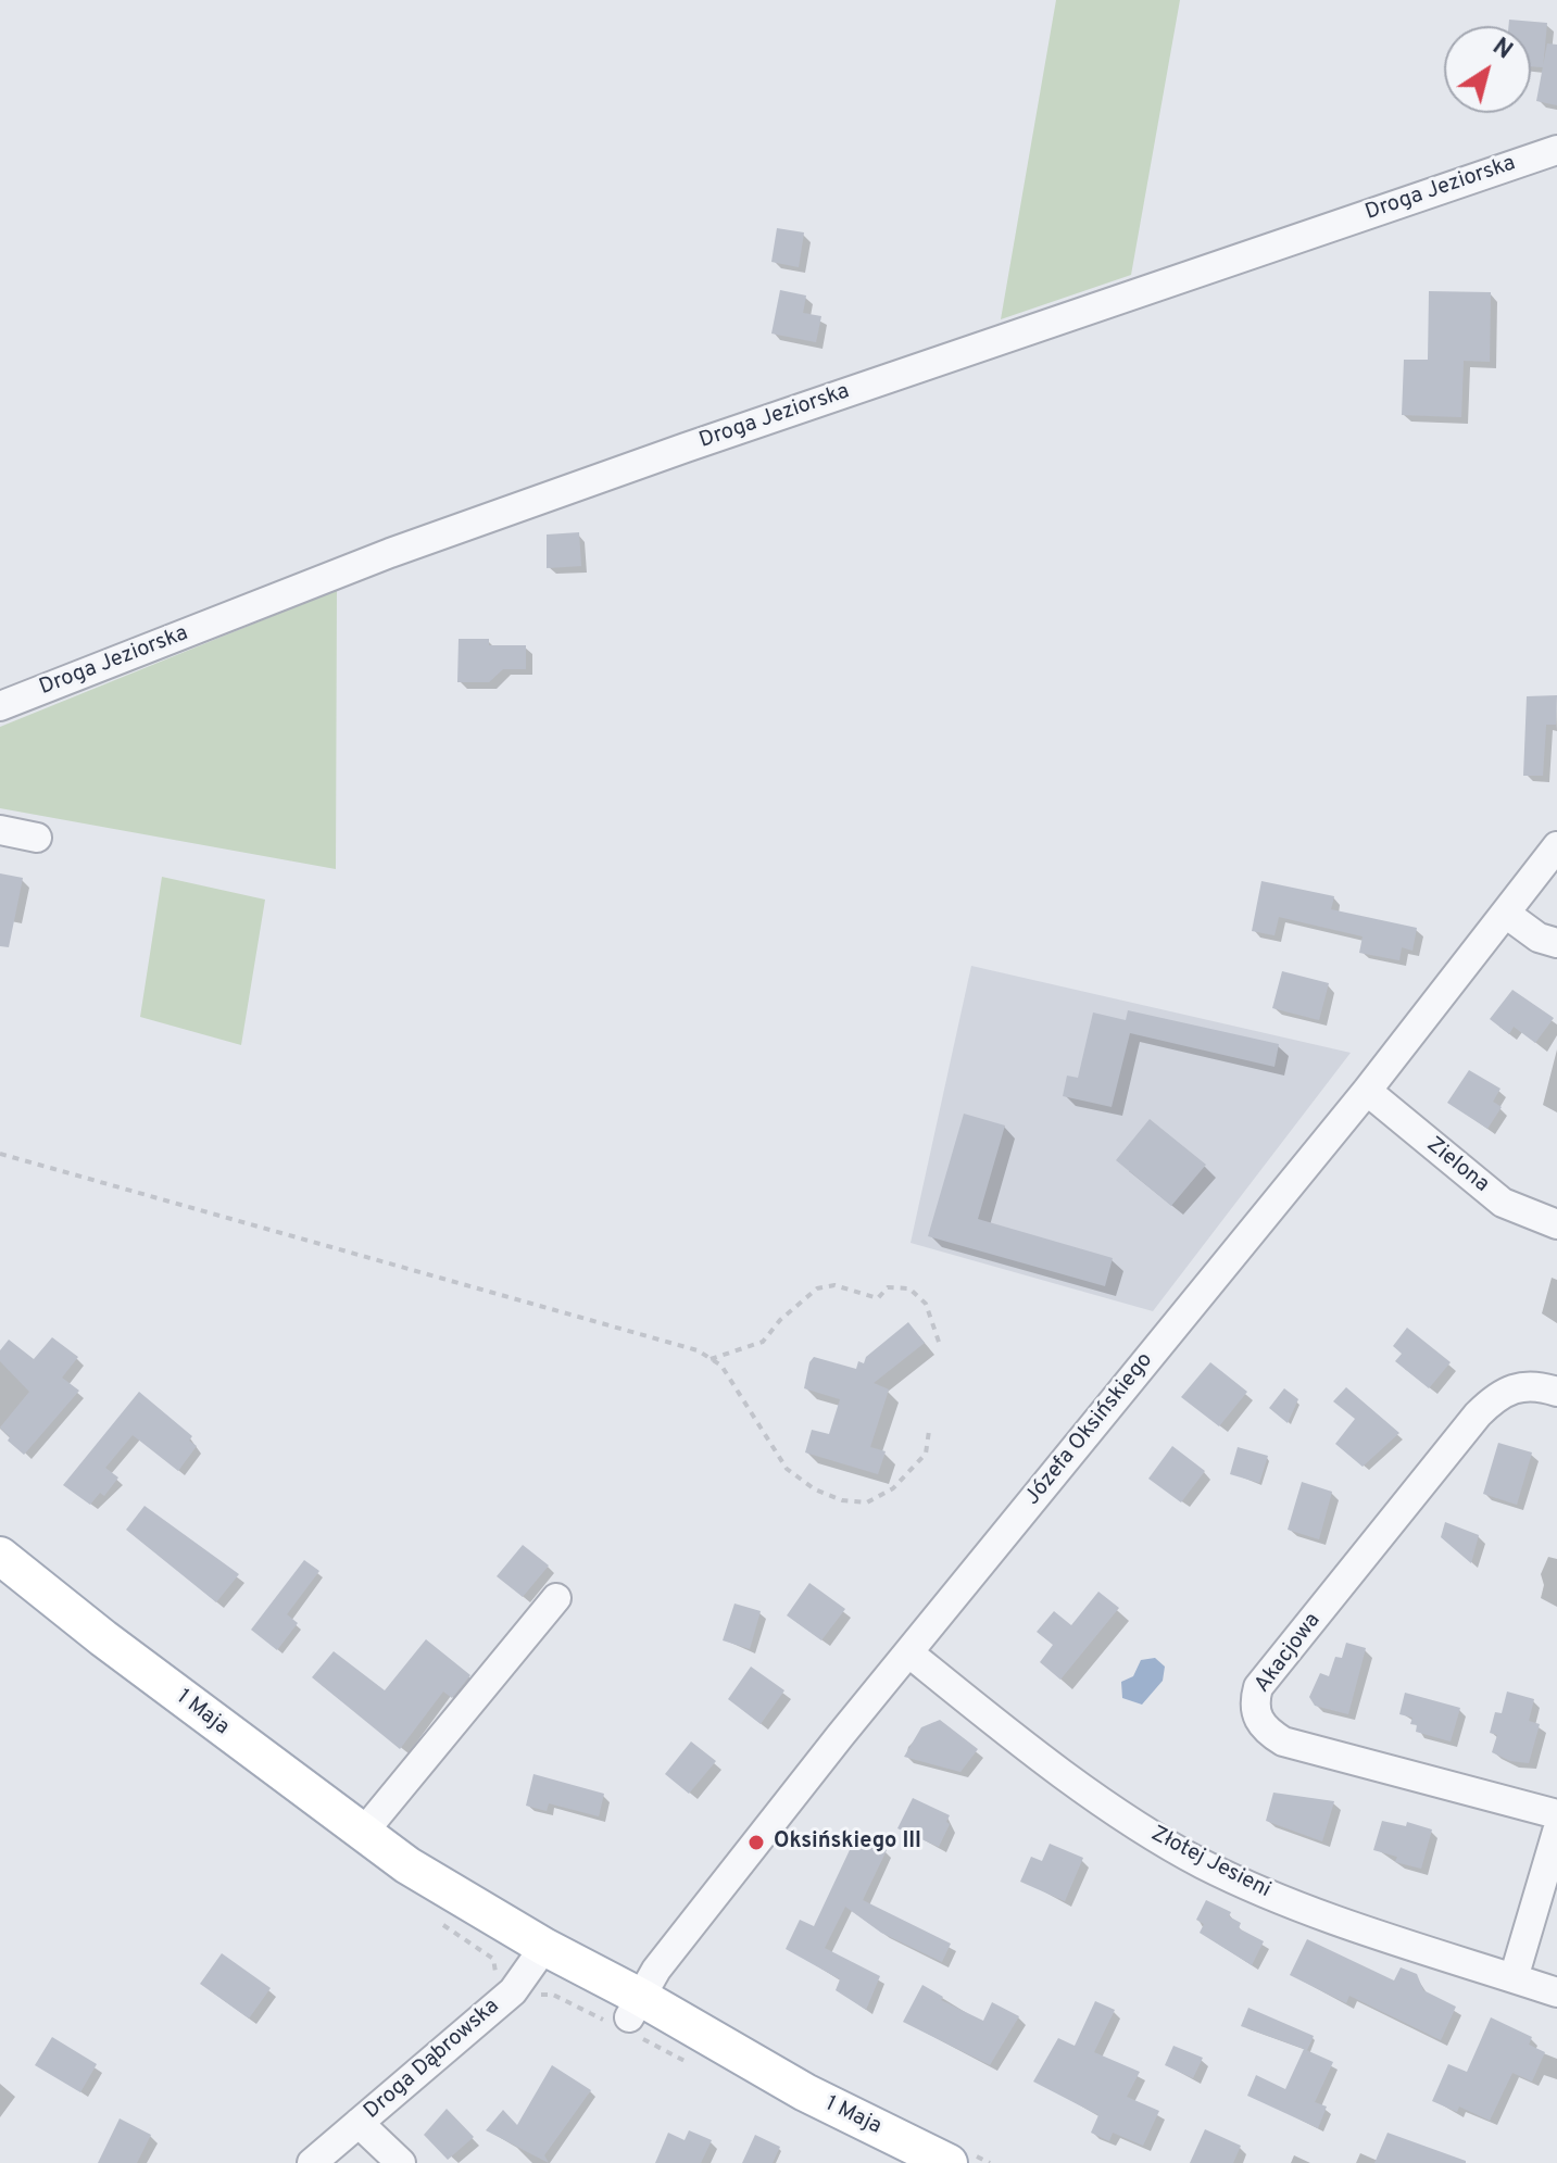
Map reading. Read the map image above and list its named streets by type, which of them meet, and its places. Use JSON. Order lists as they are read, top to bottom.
{
  "streets": {
    "main road": ["1 Maja"],
    "street": [
      "Droga Jeziorska",
      "Zielona",
      "Józefa Oksińskiego",
      "Akacjowa",
      "Złotej Jesieni",
      "Droga Dąbrowska"
    ]
  },
  "crossings": [
    ["Zielona", "Józefa Oksińskiego"],
    ["Józefa Oksińskiego", "1 Maja"],
    ["Józefa Oksińskiego", "Złotej Jesieni"],
    ["1 Maja", "Droga Dąbrowska"]
  ],
  "places": ["Oksińskiego III"],
  "north": "top right"
}
